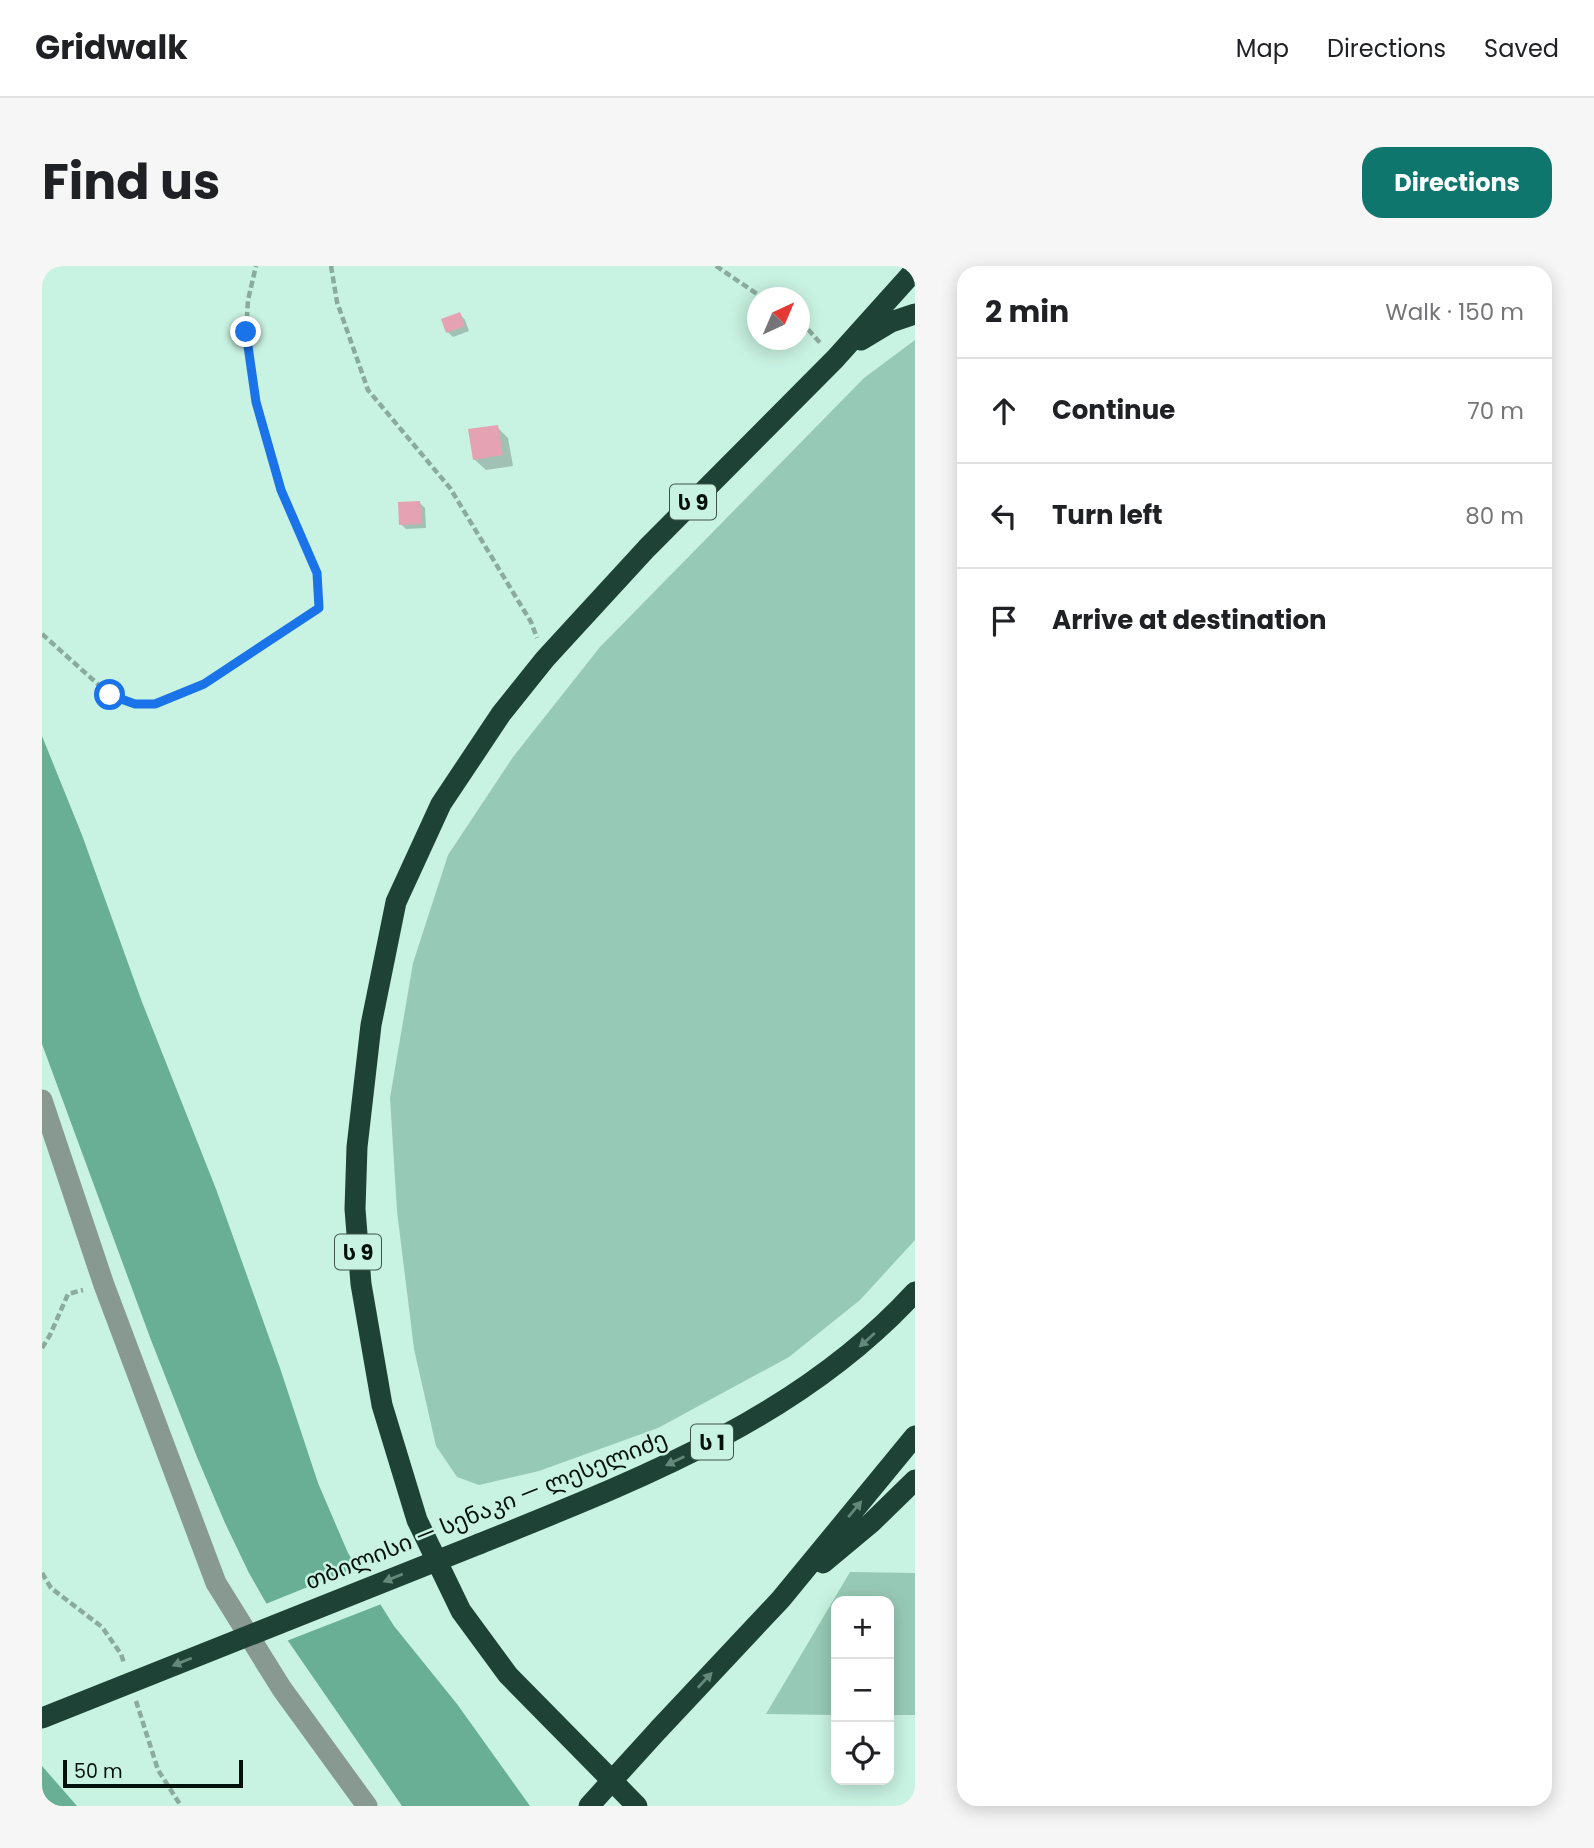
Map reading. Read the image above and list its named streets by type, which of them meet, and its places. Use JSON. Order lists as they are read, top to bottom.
{
  "streets": {
    "highway": ["ს 9", "ს 1", "თბილისი — სენაკი — ლესელიძე"]
  },
  "scale_bar": "50 m",
  "north": "top right",
  "page": {
    "header": "Gridwalk",
    "nav": ["Map", "Directions", "Saved"],
    "title": "Find us",
    "buttons": "Directions",
    "heading": ["2 min", "Walk · 150 m"],
    "list": [
      ["Continue", "70 m"],
      ["Turn left", "80 m"],
      "Arrive at destination"
    ],
    "map_buttons": ["+", "−"],
    "scale": "50 m"
  }
}
